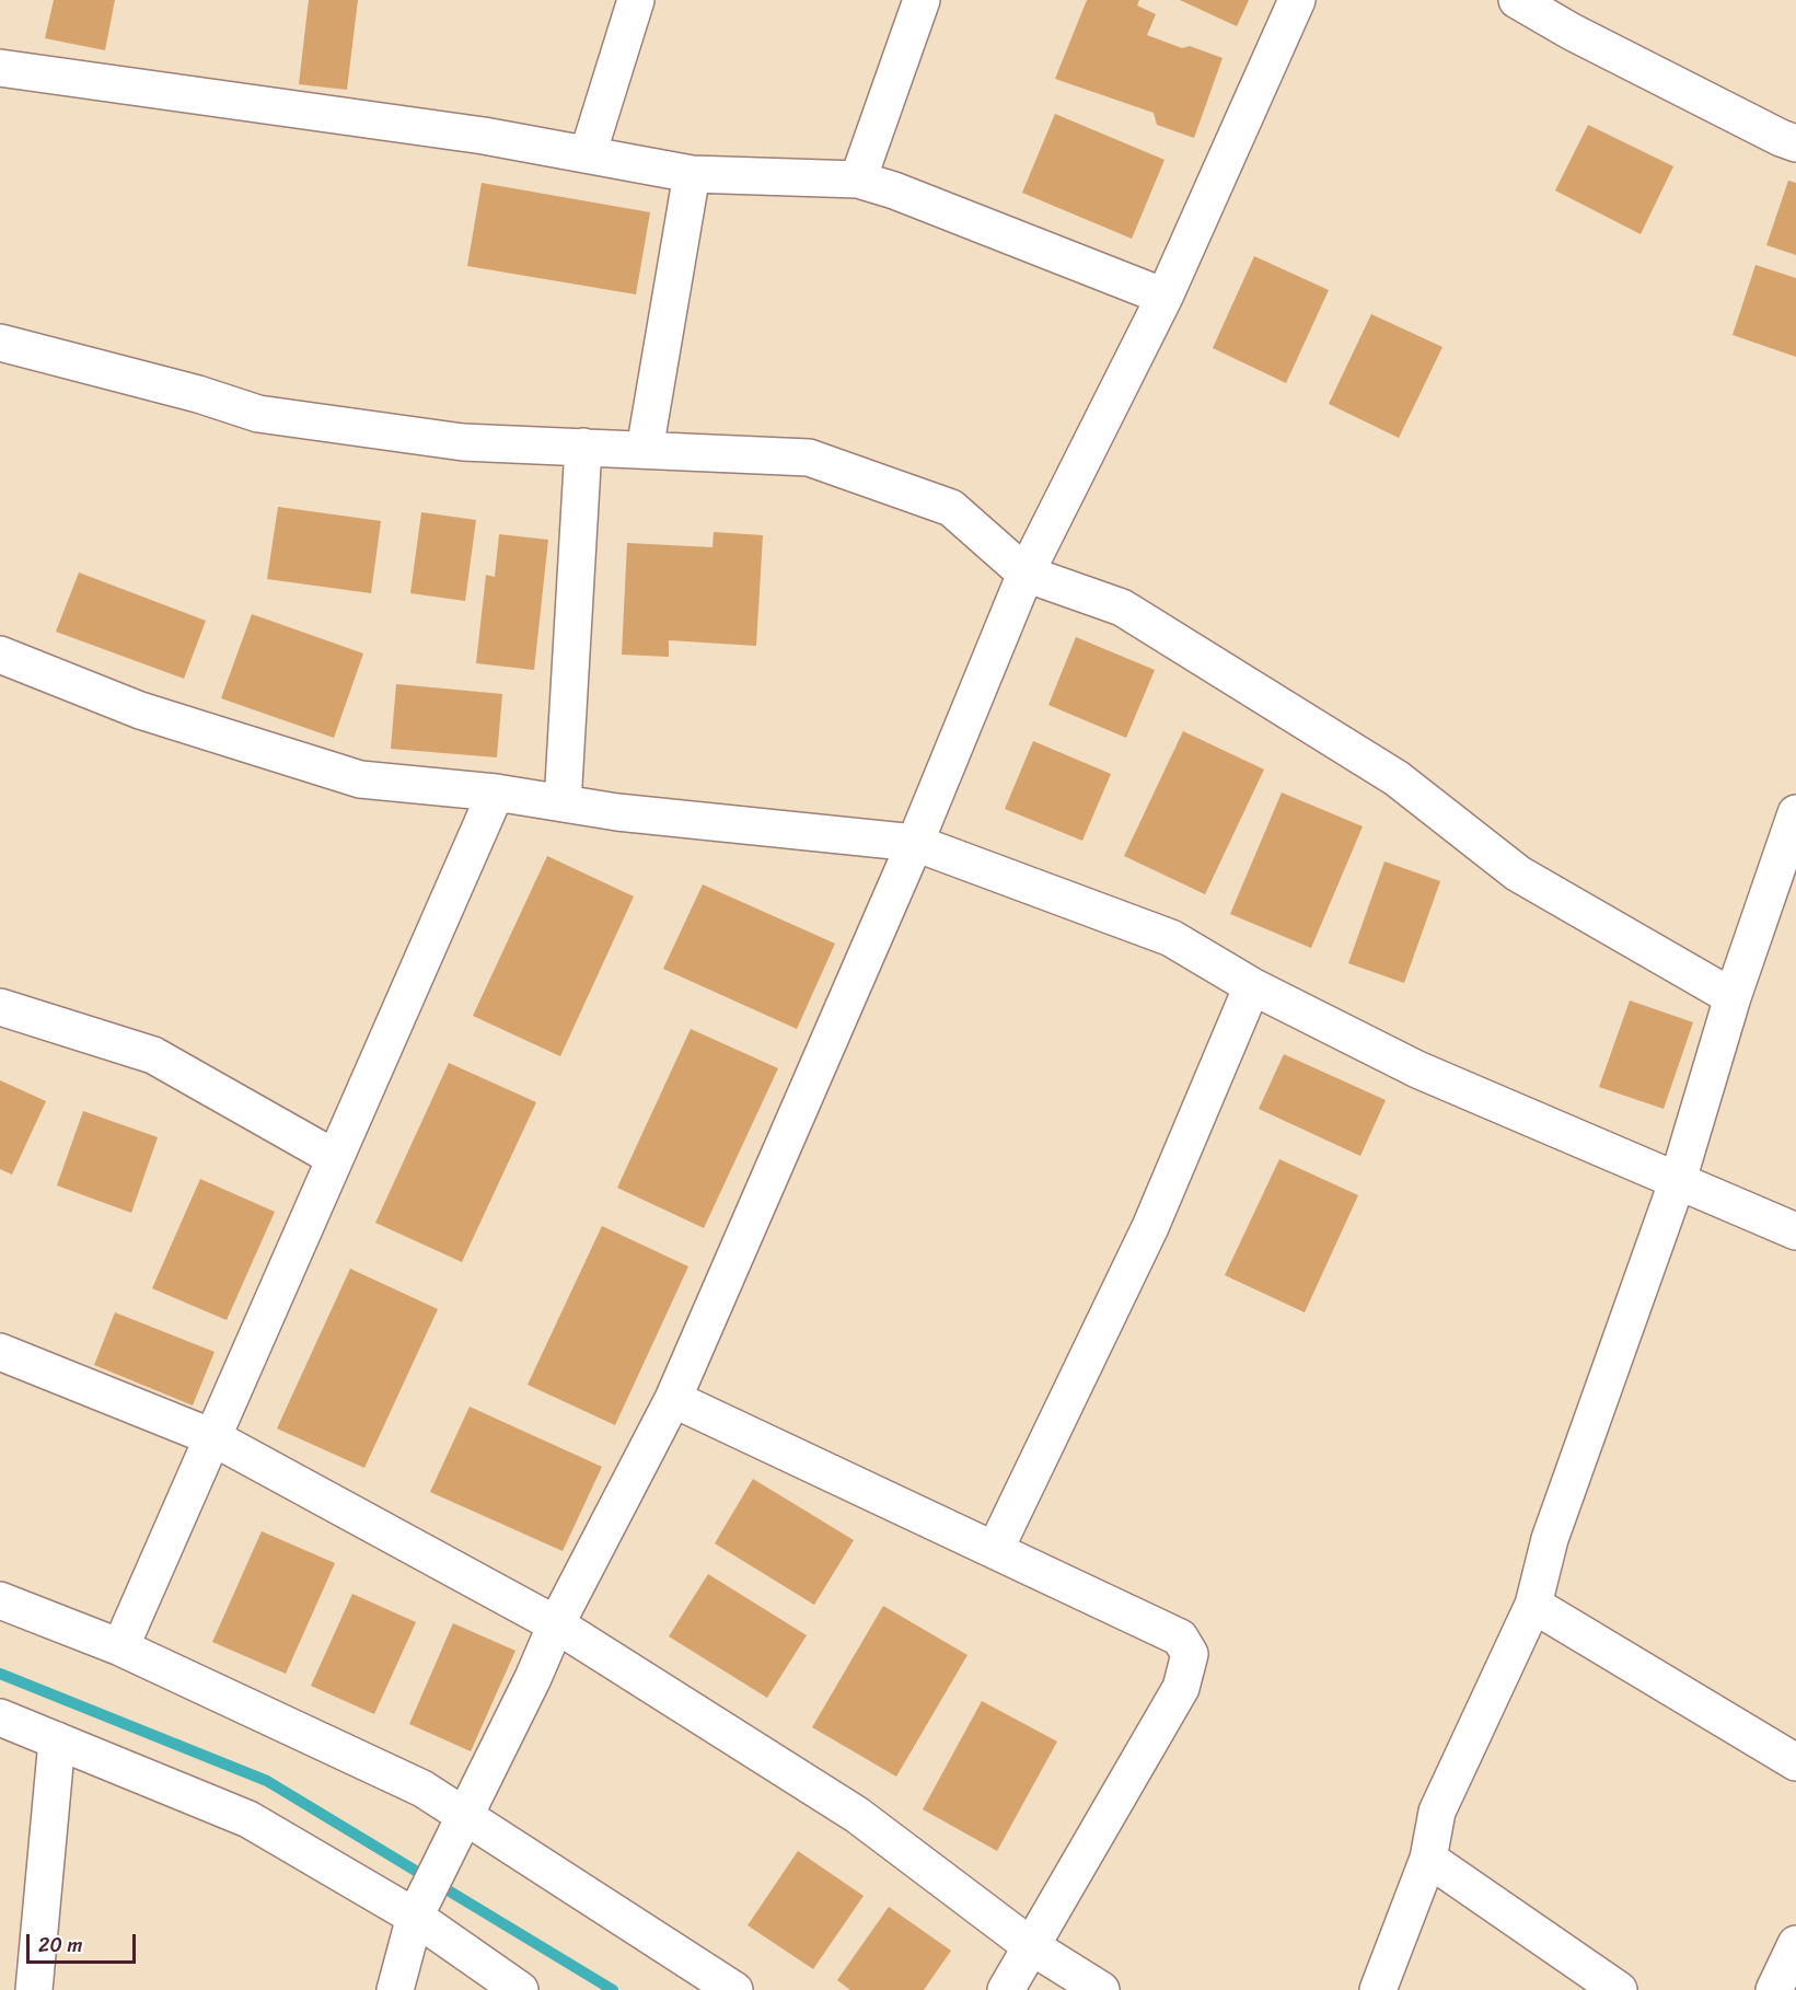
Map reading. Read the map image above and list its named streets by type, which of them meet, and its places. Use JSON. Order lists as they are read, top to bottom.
{
  "scale_bar": "20 m"
}
